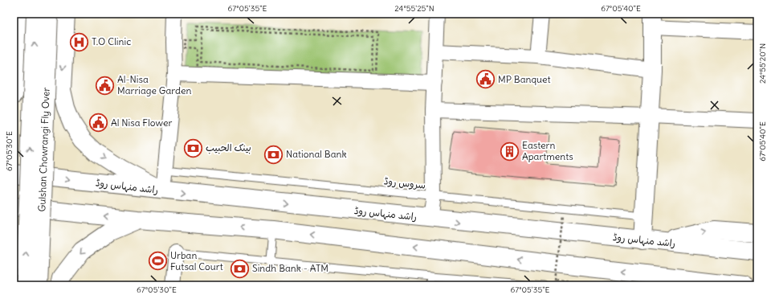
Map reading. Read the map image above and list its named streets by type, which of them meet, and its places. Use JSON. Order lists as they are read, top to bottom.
{
  "streets": {
    "main road": ["Gulshan Chowrangi Fly Over", "راشد منہاس روڈ"],
    "lane": ["سروس روڈ"]
  },
  "places": {
    "hospital": ["T.O Clinic"],
    "public building": ["MP Banquet", "Al-Nisa Marriage Garden", "Al Nisa Flower"],
    "bank": ["بينک الحبيب", "National Bank", "Sindh Bank - ATM"],
    "building": ["Eastern Apartments"],
    "sports": ["Urban Futsal Court"]
  },
  "coordinates": [
    "67°05'35\"E",
    "24°55'25\"N",
    "67°05'40\"E",
    "24°55'20\"N",
    "67°05'30\"E"
  ]
}
